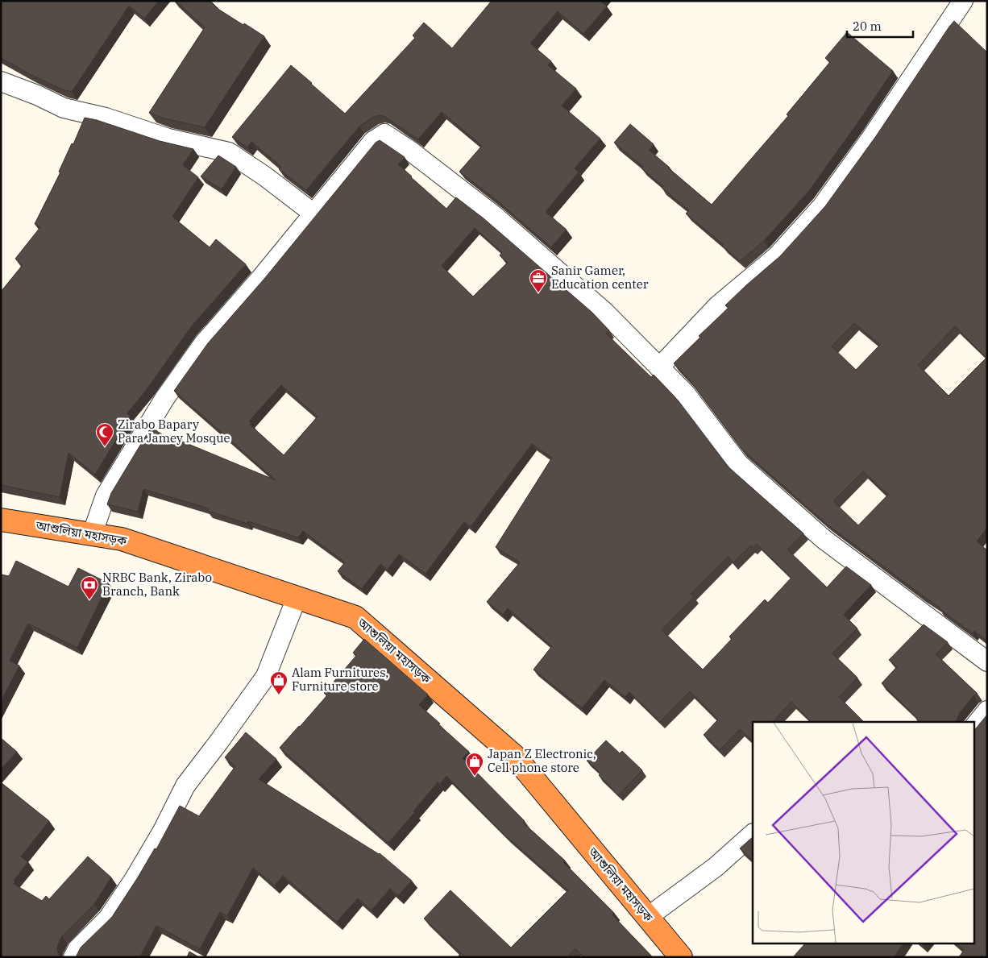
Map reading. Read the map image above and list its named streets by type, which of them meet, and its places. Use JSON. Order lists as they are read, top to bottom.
{
  "streets": {
    "highway": ["আশুলিয়া মহাসড়ক"]
  },
  "places": {
    "office": ["Sanir Gamer, Education center"],
    "mosque": ["Zirabo Bapary Para Jamey Mosque"],
    "bank": ["NRBC Bank, Zirabo Branch, Bank"],
    "shop": ["Alam Furnitures, Furniture store", "Japan Z Electronic, Cell phone store"]
  },
  "scale_bar": "20 m"
}
